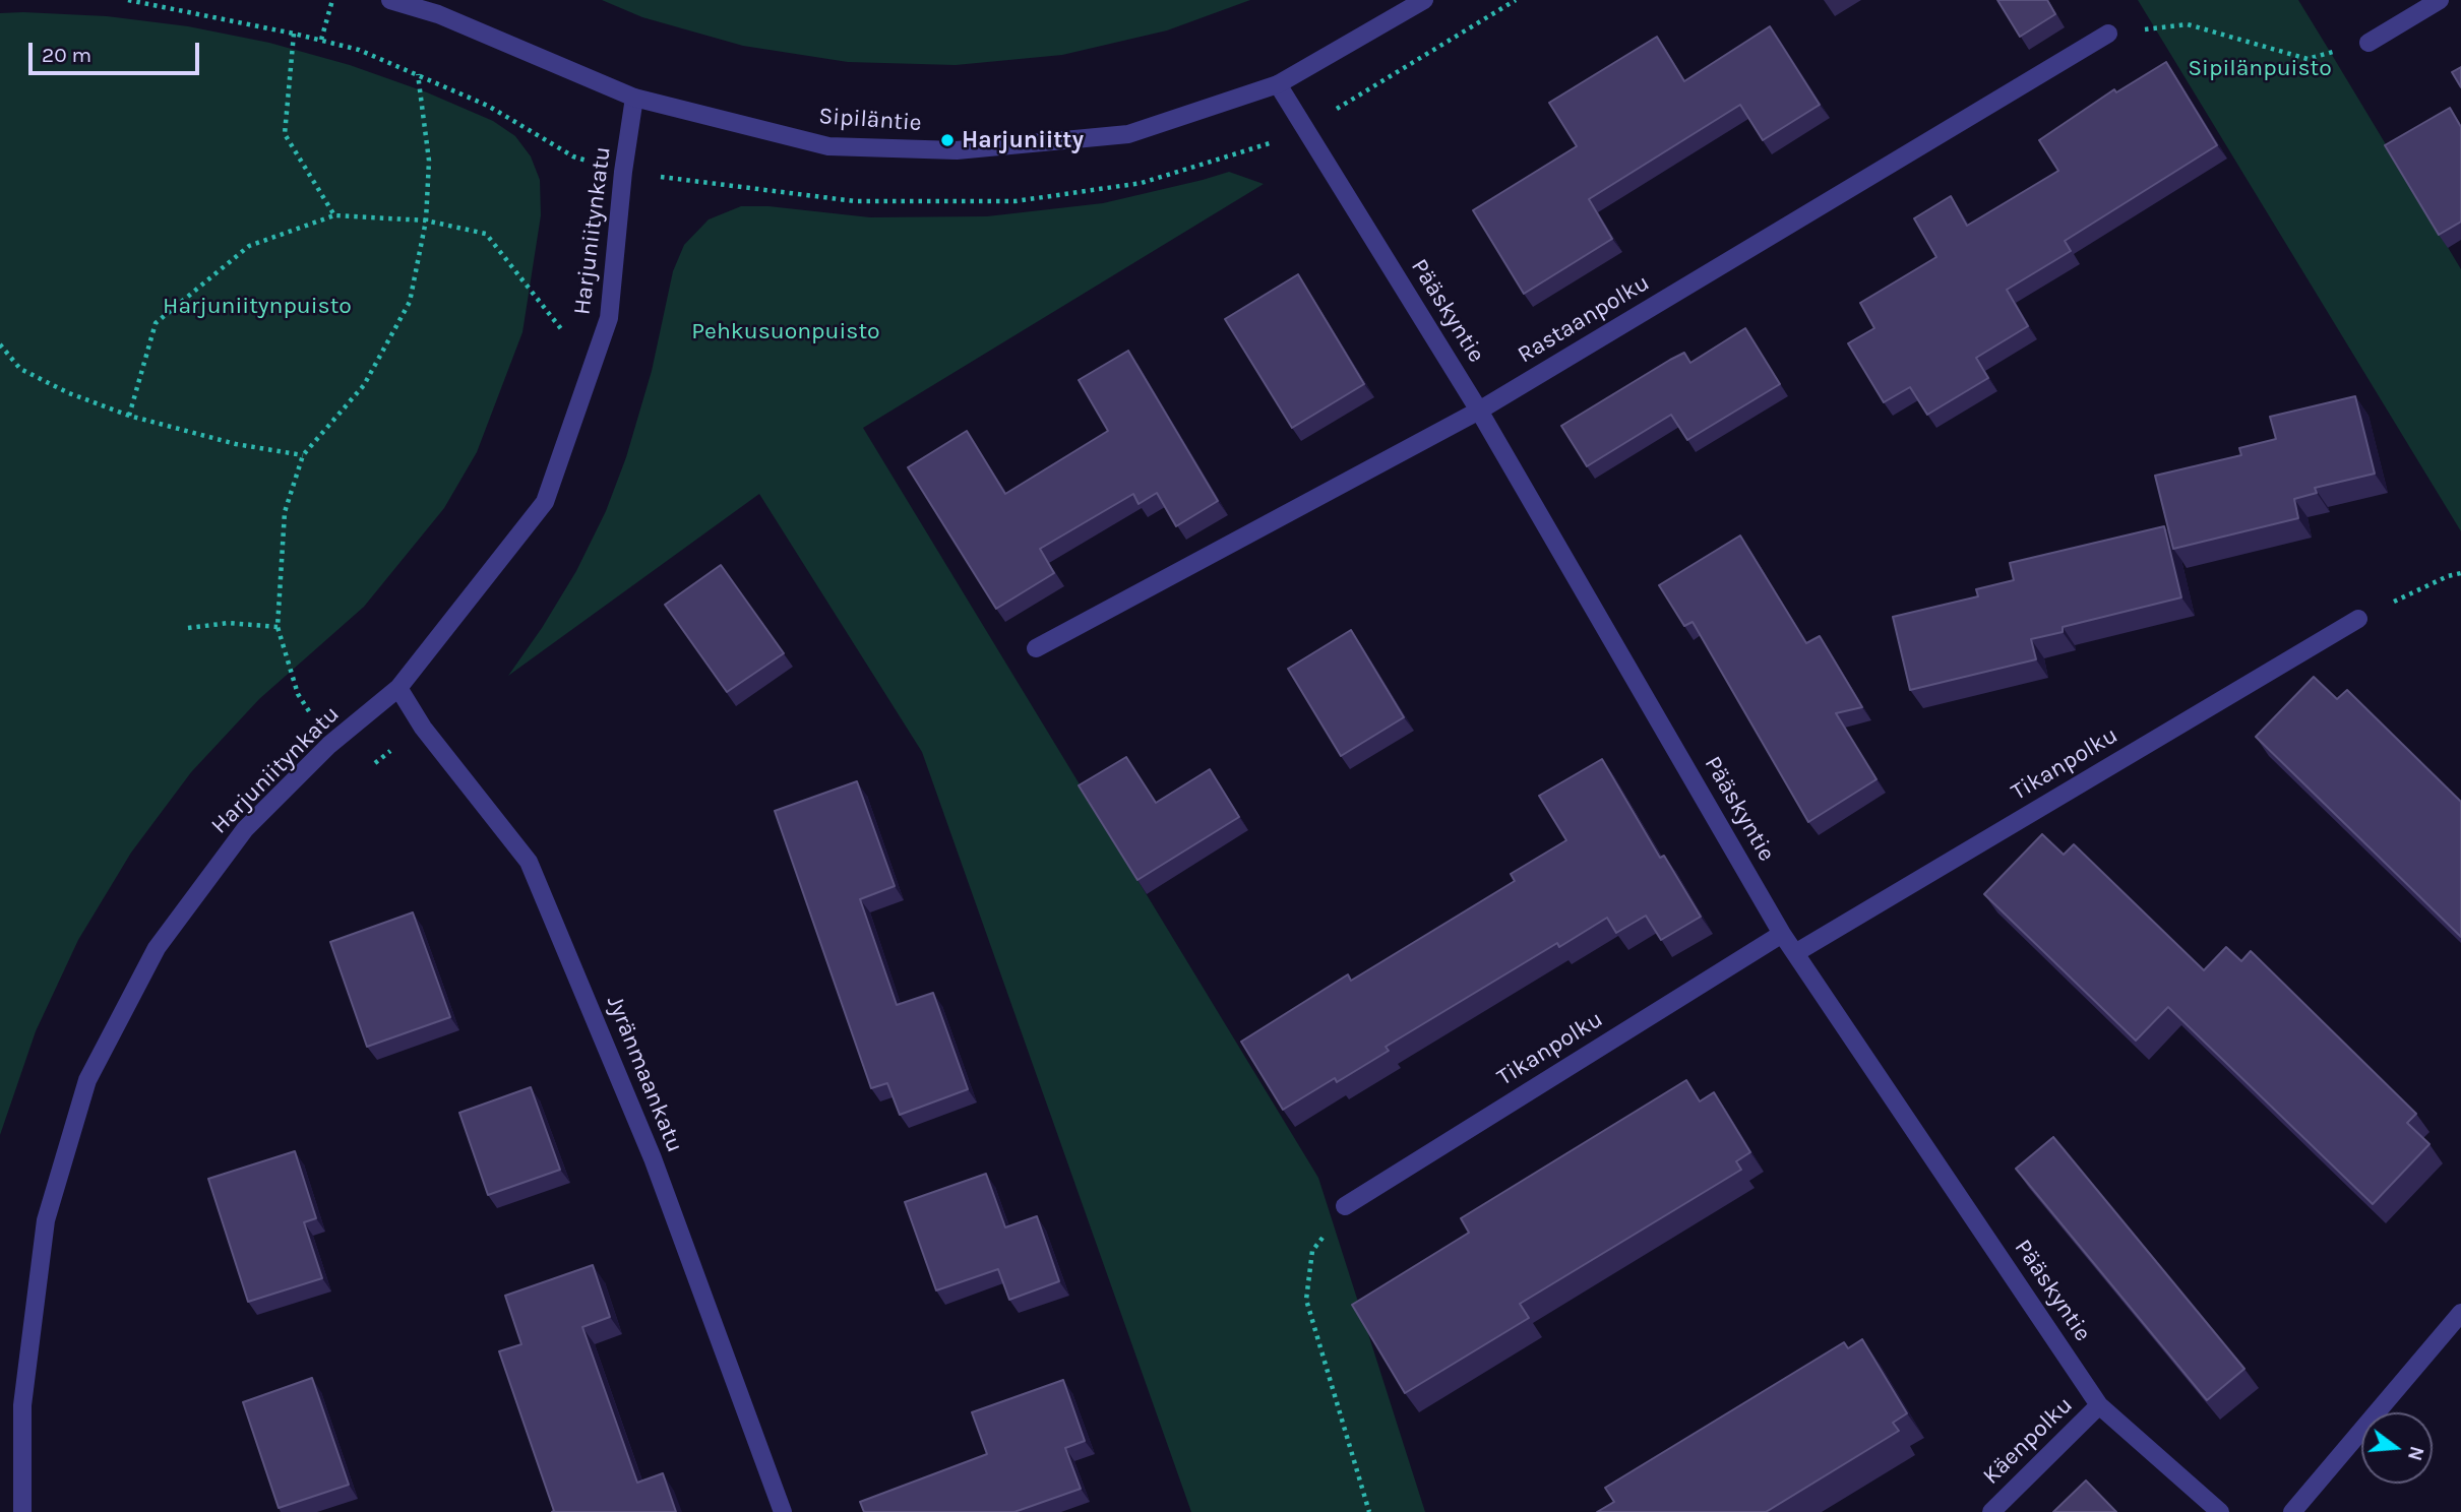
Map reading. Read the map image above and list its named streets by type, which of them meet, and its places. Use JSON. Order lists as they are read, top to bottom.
{
  "streets": {
    "street": [
      "Sipiläntie",
      "Harjuniitynkatu",
      "Pääskyntie",
      "Rastaanpolku",
      "Tikanpolku",
      "Jyränmaankatu",
      "Käenpolku"
    ]
  },
  "crossings": [
    ["Sipiläntie", "Harjuniitynkatu"],
    ["Sipiläntie", "Pääskyntie"],
    ["Harjuniitynkatu", "Jyränmaankatu"],
    ["Pääskyntie", "Rastaanpolku"],
    ["Pääskyntie", "Tikanpolku"],
    ["Pääskyntie", "Käenpolku"]
  ],
  "parks": ["Sipilänpuisto", "Harjuniitynpuisto", "Pehkusuonpuisto"],
  "places": ["Harjuniitty"],
  "scale_bar": "20 m",
  "north": "right"
}
